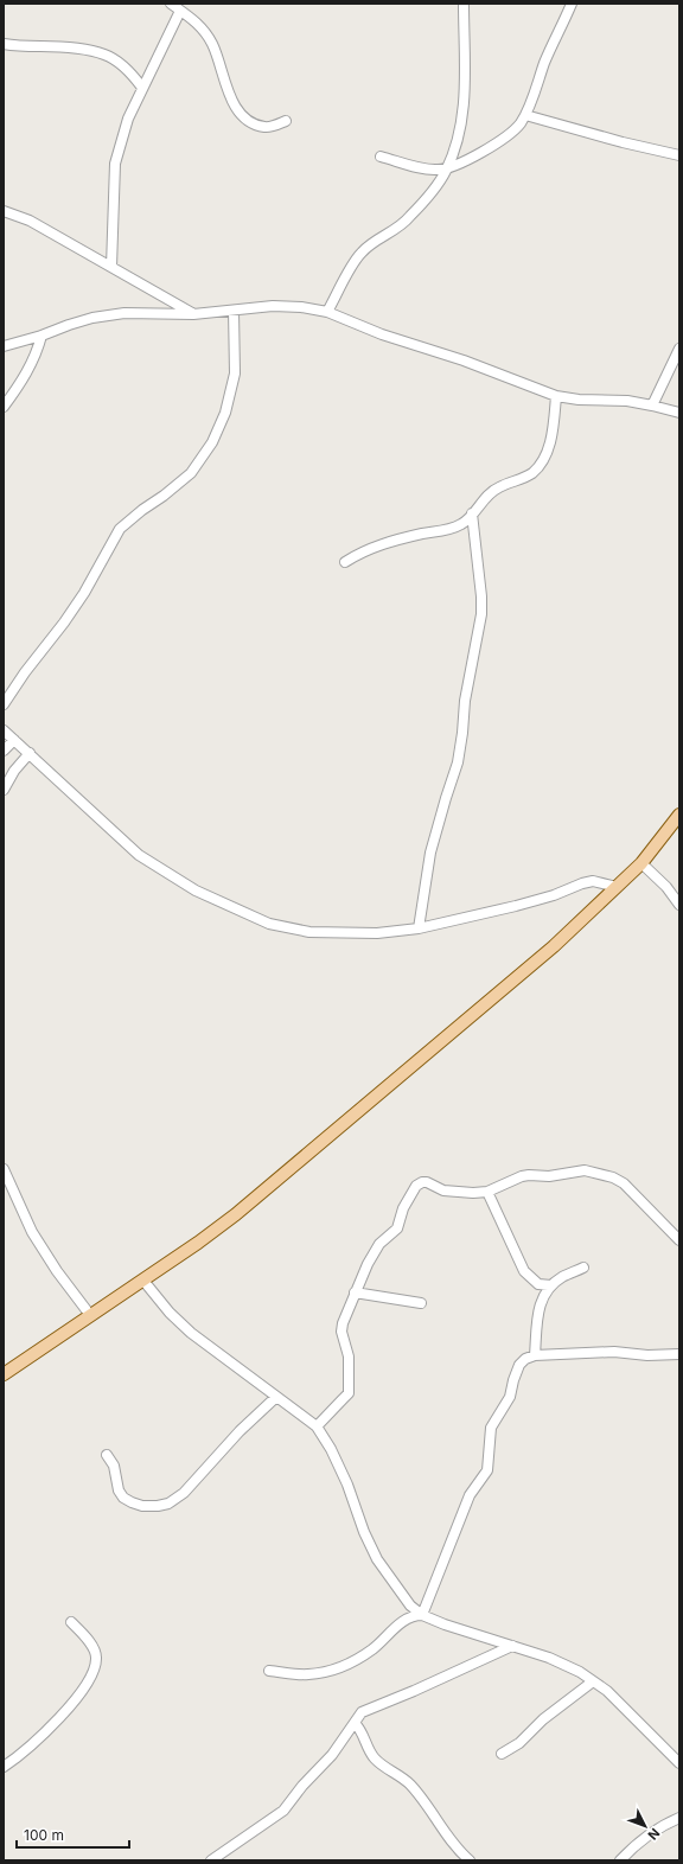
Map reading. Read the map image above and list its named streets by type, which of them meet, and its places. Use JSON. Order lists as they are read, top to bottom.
{
  "scale_bar": "100 m",
  "north": "bottom right"
}
